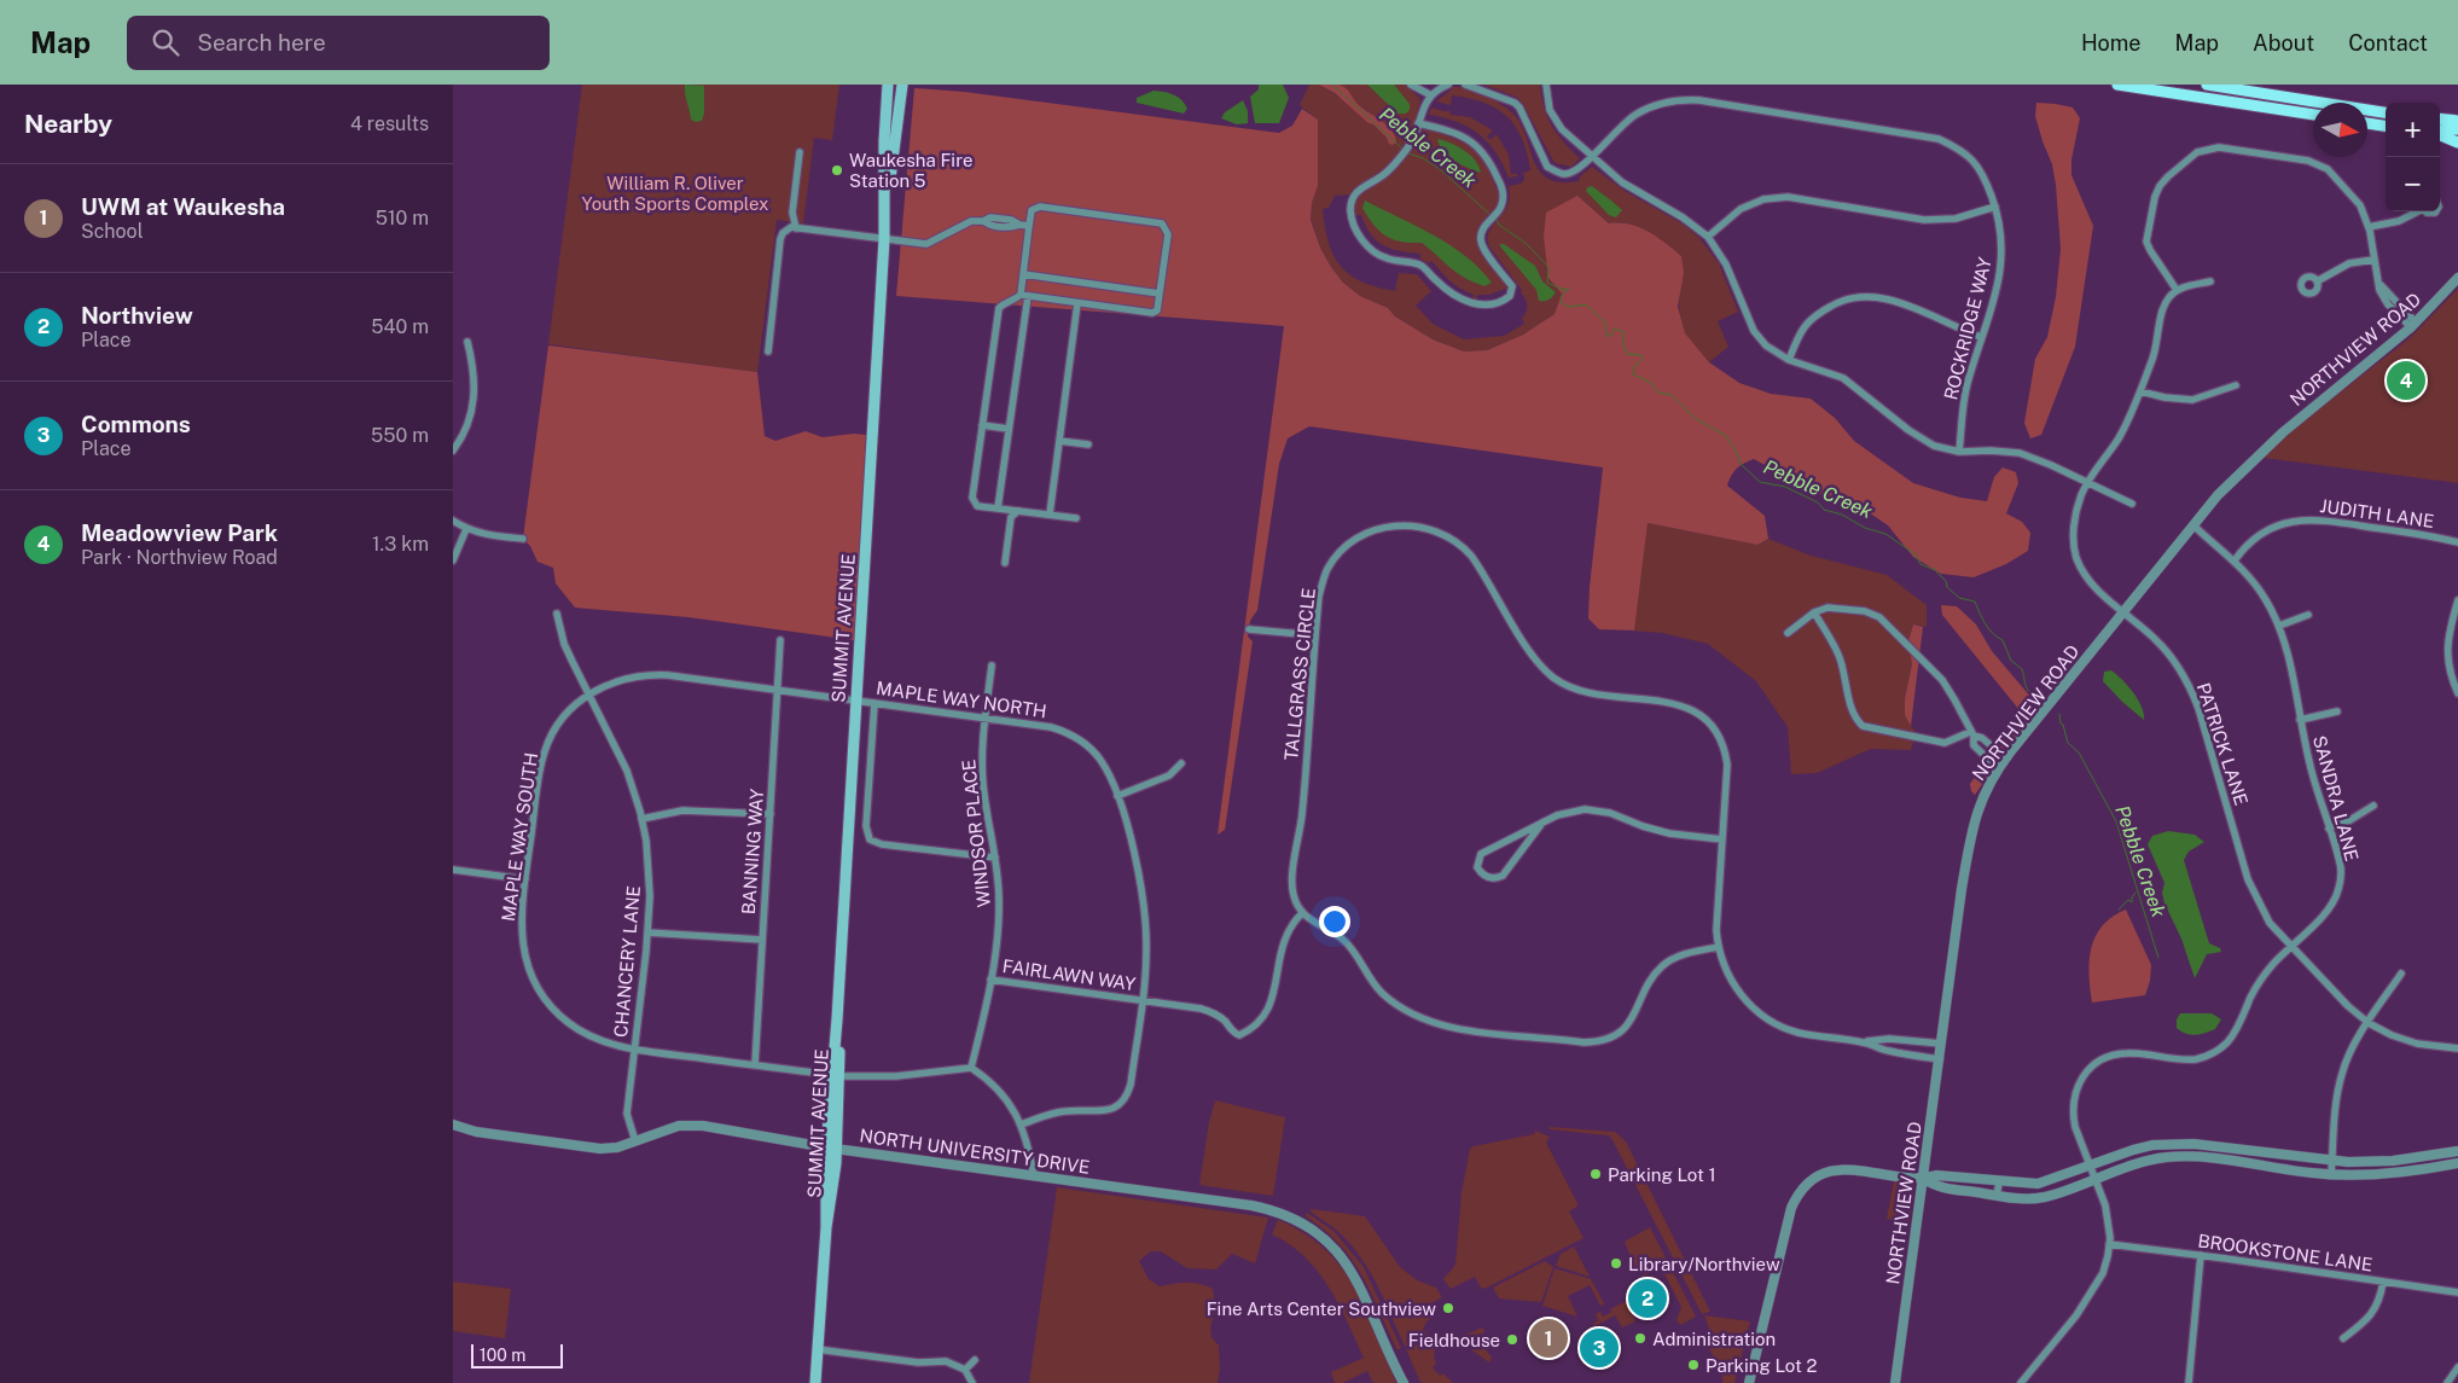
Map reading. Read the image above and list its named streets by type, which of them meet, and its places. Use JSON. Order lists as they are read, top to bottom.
{
  "streets": {
    "main road": ["SUMMIT AVENUE"],
    "street": [
      "ROCKRIDGE WAY",
      "NORTHVIEW ROAD",
      "JUDITH LANE",
      "TALLGRASS CIRCLE",
      "MAPLE WAY NORTH",
      "PATRICK LANE",
      "SANDRA LANE",
      "WINDSOR PLACE",
      "MAPLE WAY SOUTH",
      "BANNING WAY",
      "CHANCERY LANE",
      "FAIRLAWN WAY",
      "NORTH UNIVERSITY DRIVE",
      "BROOKSTONE LANE"
    ]
  },
  "crossings": [
    ["NORTHVIEW ROAD", "TALLGRASS CIRCLE"],
    ["NORTHVIEW ROAD", "PATRICK LANE"],
    ["NORTHVIEW ROAD", "SANDRA LANE"],
    ["JUDITH LANE", "SANDRA LANE"],
    ["SUMMIT AVENUE", "MAPLE WAY NORTH"],
    ["SUMMIT AVENUE", "MAPLE WAY SOUTH"],
    ["SUMMIT AVENUE", "NORTH UNIVERSITY DRIVE"],
    ["TALLGRASS CIRCLE", "FAIRLAWN WAY"],
    ["MAPLE WAY NORTH", "WINDSOR PLACE"],
    ["MAPLE WAY NORTH", "MAPLE WAY SOUTH"],
    ["MAPLE WAY NORTH", "FAIRLAWN WAY"],
    ["PATRICK LANE", "SANDRA LANE"],
    ["SANDRA LANE", "BROOKSTONE LANE"],
    ["WINDSOR PLACE", "MAPLE WAY SOUTH"],
    ["WINDSOR PLACE", "FAIRLAWN WAY"],
    ["MAPLE WAY SOUTH", "BANNING WAY"],
    ["MAPLE WAY SOUTH", "CHANCERY LANE"],
    ["CHANCERY LANE", "NORTH UNIVERSITY DRIVE"]
  ],
  "water": ["Pebble Creek"],
  "parks": ["William R. Oliver Youth Sports Complex"],
  "places": [
    "Waukesha Fire Station 5",
    "Parking Lot 1",
    "Library/Northview",
    "Fine Arts Center Southview",
    "Administration",
    "Fieldhouse",
    "Parking Lot 2"
  ],
  "scale_bar": "100 m",
  "north": "right",
  "page": {
    "header": "Map",
    "search": "Search here",
    "nav": [
      "Home",
      "Map",
      "About",
      "Contact"
    ],
    "heading": ["Nearby", "4 results"],
    "map_buttons": ["+", "−"],
    "list": [
      {
        "mark": "1",
        "name": "UWM at Waukesha",
        "note": "School",
        "value": "510 m"
      },
      {
        "mark": "2",
        "name": "Northview",
        "note": "Place",
        "value": "540 m"
      },
      {
        "mark": "3",
        "name": "Commons",
        "note": "Place",
        "value": "550 m"
      },
      {
        "mark": "4",
        "name": "Meadowview Park",
        "note": "Park · Northview Road",
        "value": "1.3 km"
      }
    ],
    "pins": [
      "4",
      "2",
      "1",
      "3"
    ],
    "scale": "100 m"
  }
}
